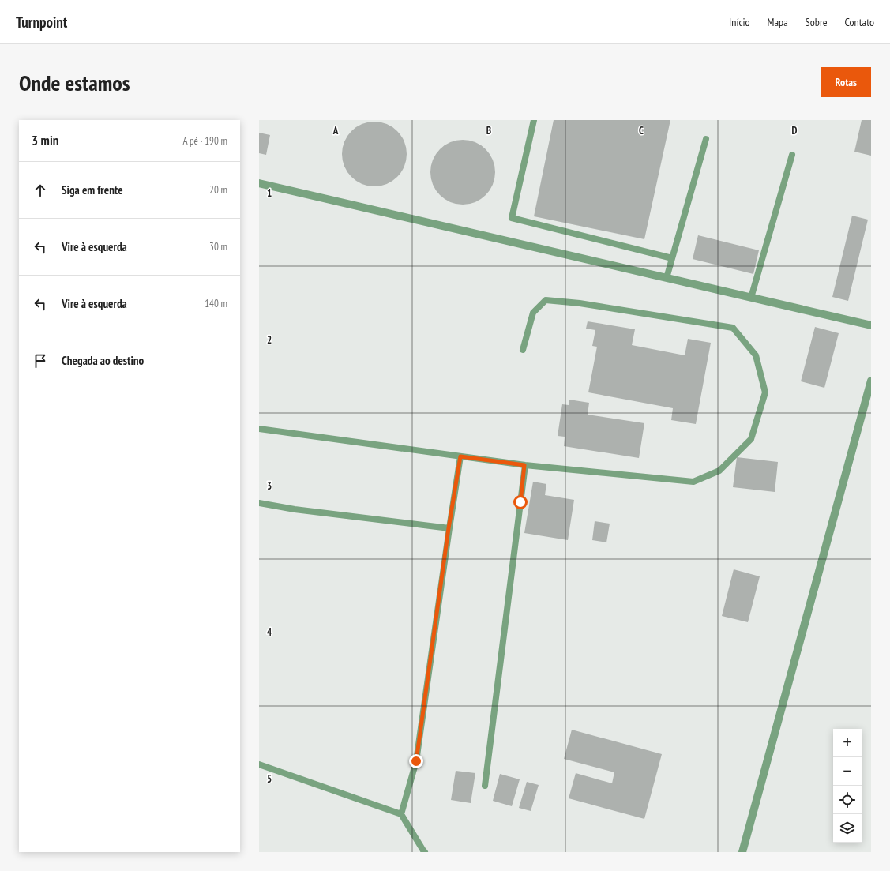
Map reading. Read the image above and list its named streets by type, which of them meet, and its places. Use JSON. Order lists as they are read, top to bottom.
{
  "page": {
    "header": "Turnpoint",
    "nav": [
      "Início",
      "Mapa",
      "Sobre",
      "Contato"
    ],
    "buttons": "Rotas",
    "title": "Onde estamos",
    "heading": ["3 min", "A pé · 190 m"],
    "list": [
      ["Siga em frente", "20 m"],
      ["Vire à esquerda", "30 m"],
      ["Vire à esquerda", "140 m"],
      "Chegada ao destino"
    ],
    "map_buttons": ["+", "−"]
  },
  "grid": {
    "columns": [
      "A",
      "B",
      "C",
      "D"
    ],
    "rows": [
      "1",
      "2",
      "3",
      "4",
      "5"
    ]
  }
}
